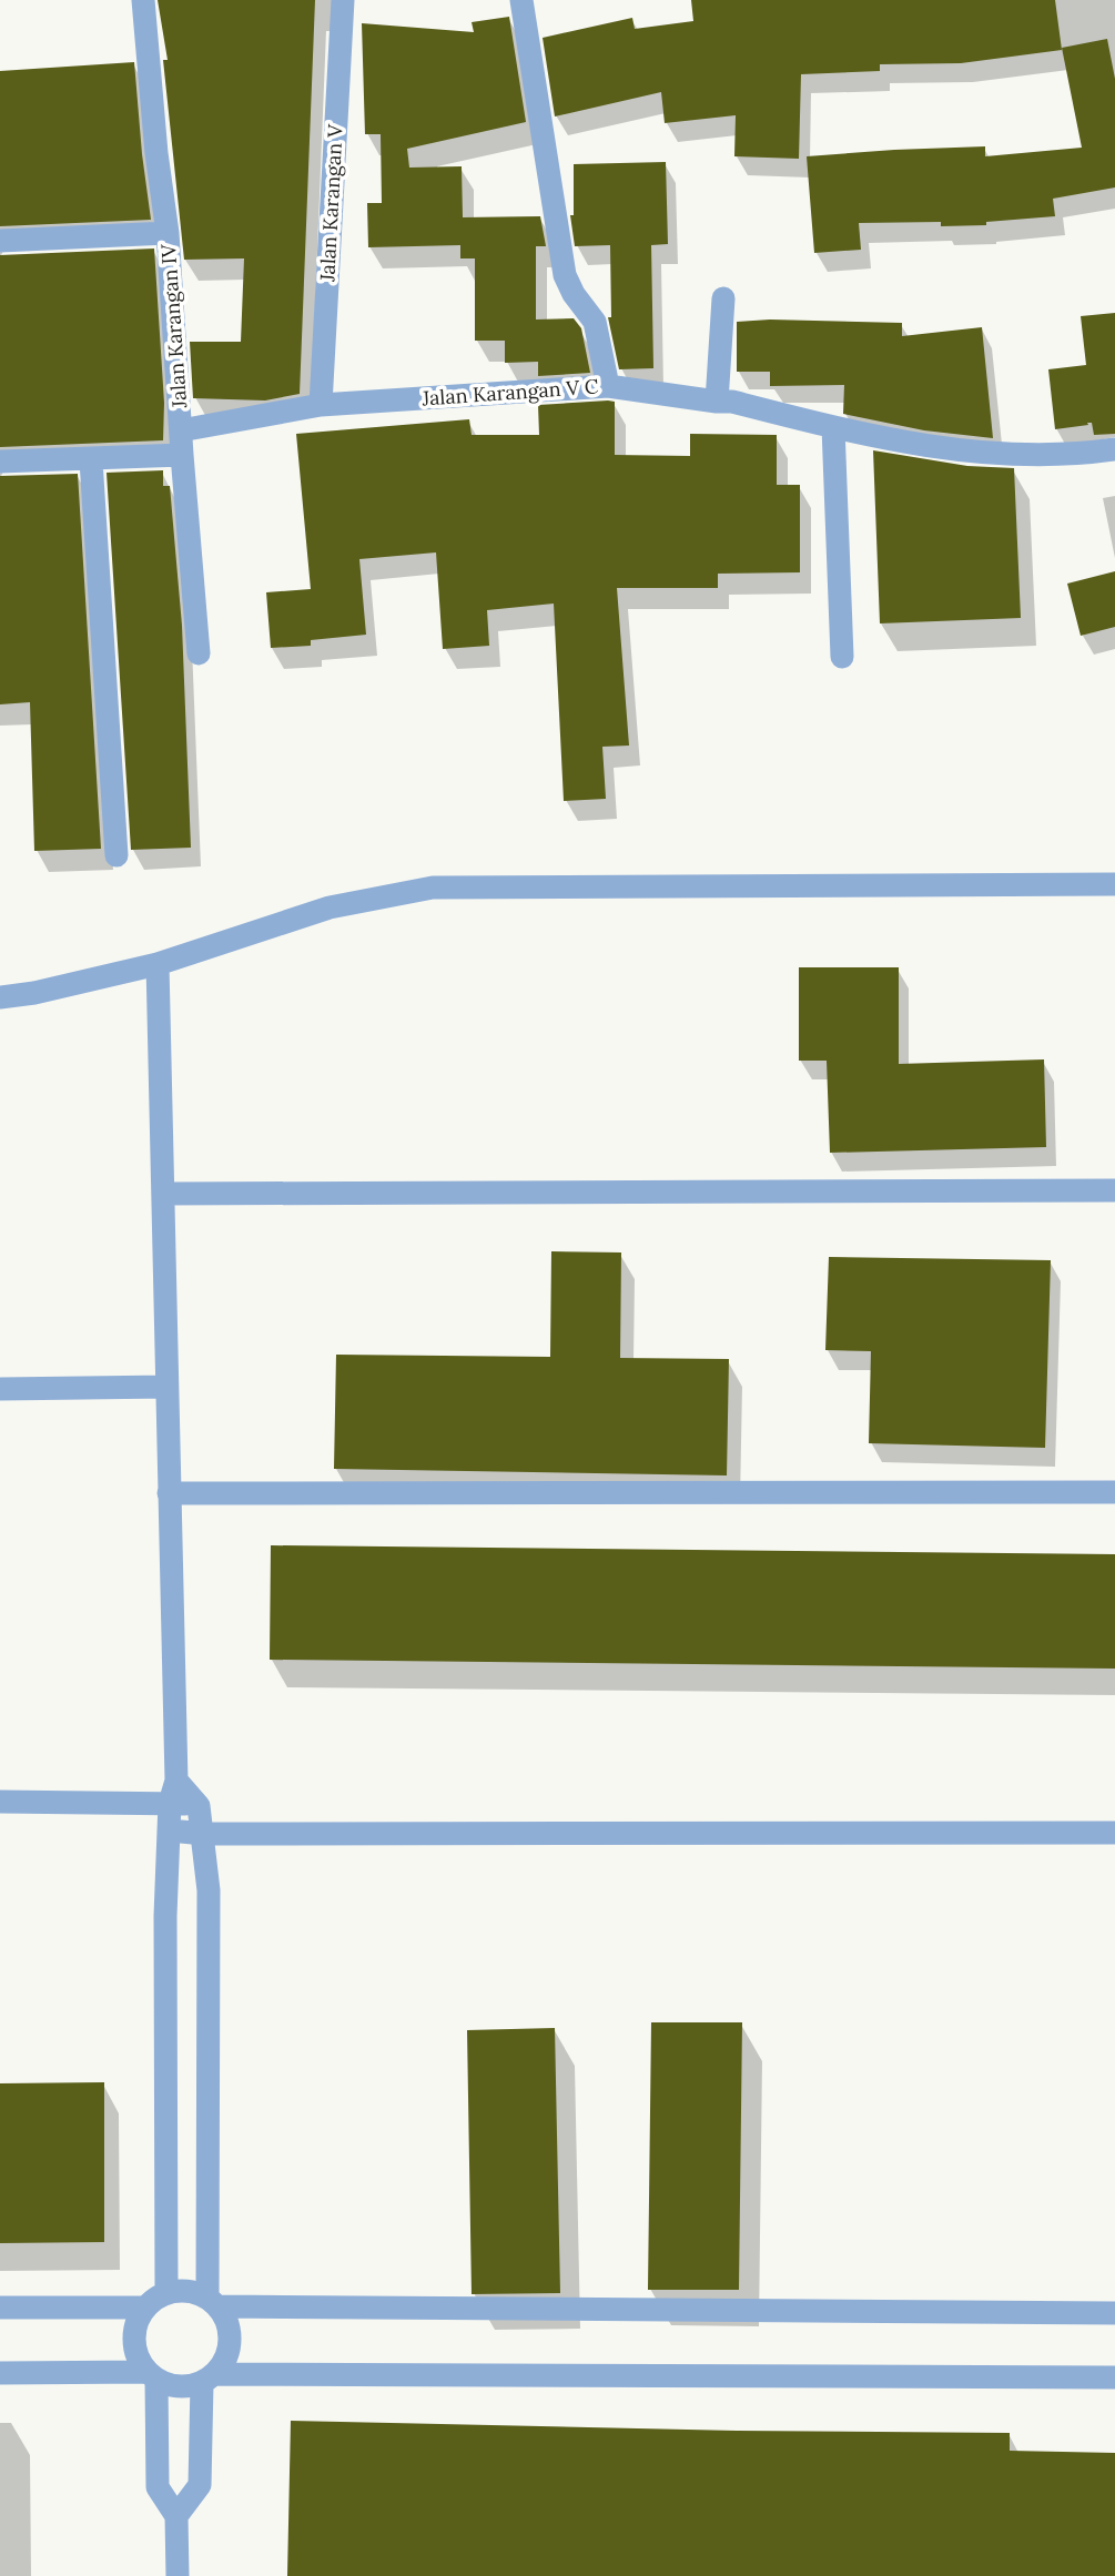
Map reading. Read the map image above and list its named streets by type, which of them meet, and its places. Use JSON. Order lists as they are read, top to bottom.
{
  "streets": {
    "street": ["Jalan Karangan V", "Jalan Karangan IV", "Jalan Karangan V C"]
  },
  "crossings": [
    ["Jalan Karangan V", "Jalan Karangan V C"],
    ["Jalan Karangan IV", "Jalan Karangan V C"]
  ]
}
